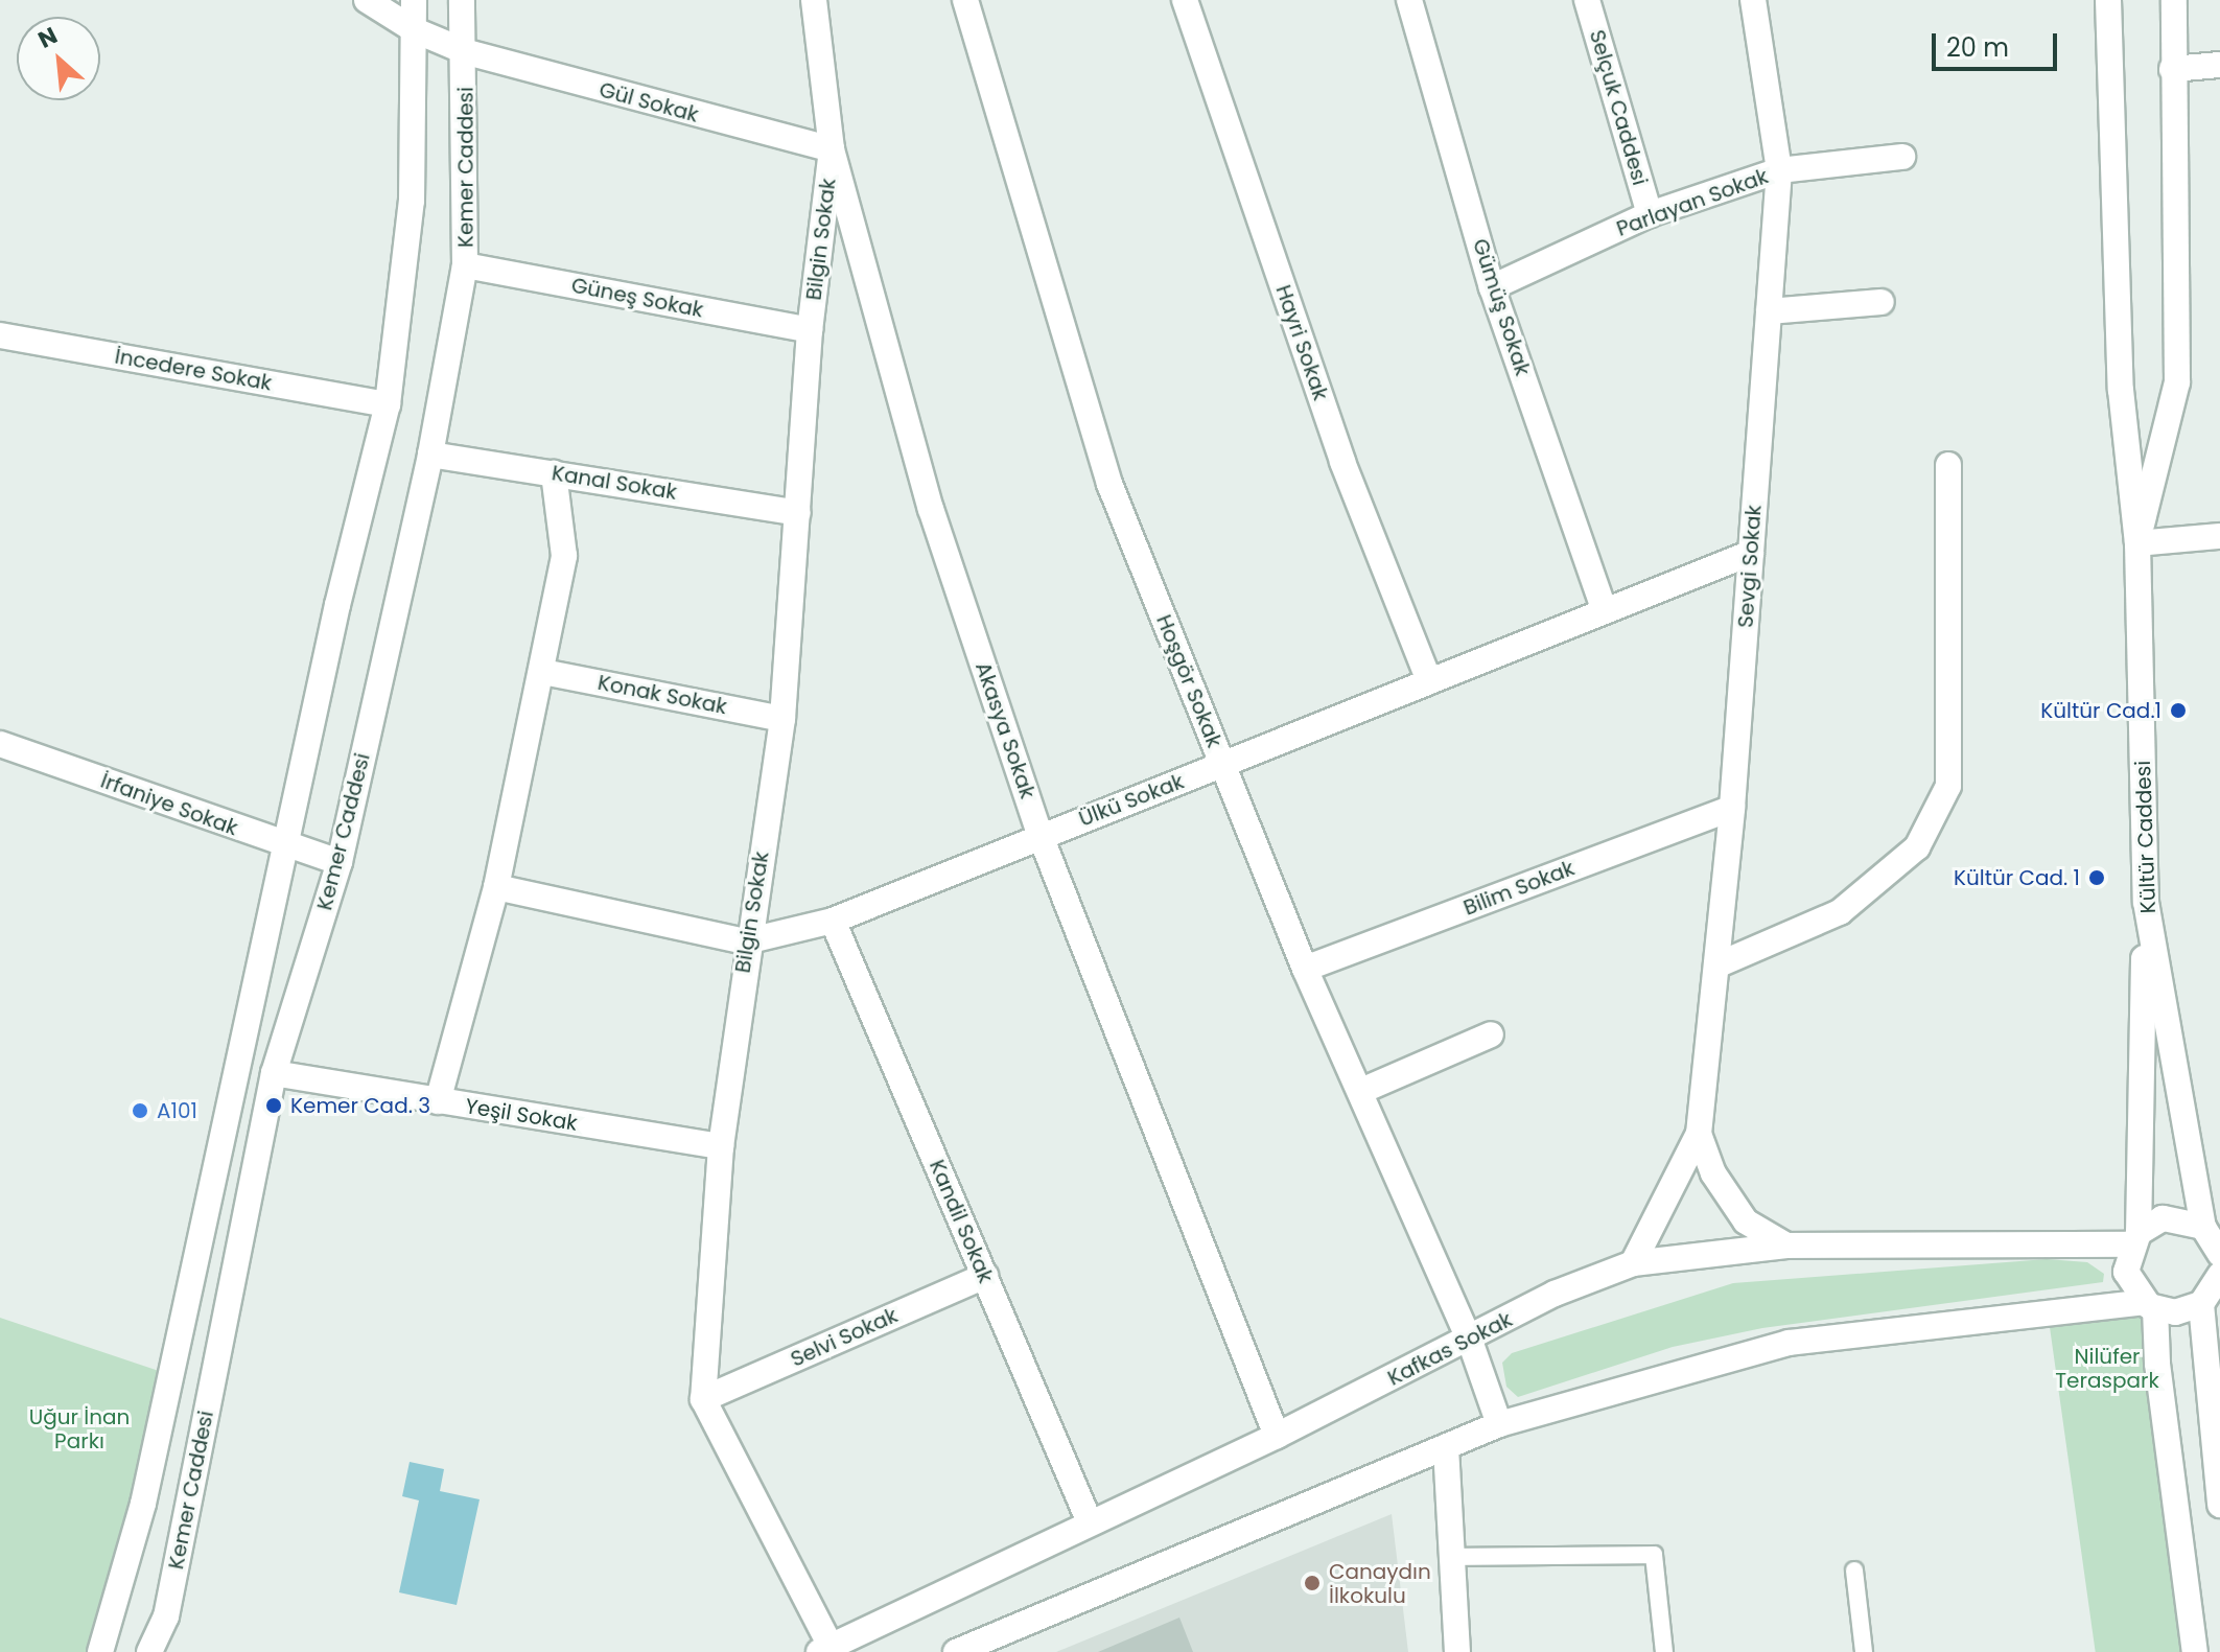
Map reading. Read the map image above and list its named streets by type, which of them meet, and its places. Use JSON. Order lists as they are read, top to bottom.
{
  "streets": {
    "street": [
      "Gül Sokak",
      "Selçuk Caddesi",
      "Kemer Caddesi",
      "Parlayan Sokak",
      "Bilgin Sokak",
      "Güneş Sokak",
      "Gümüş Sokak",
      "Hayri Sokak",
      "İncedere Sokak",
      "Kanal Sokak",
      "Sevgi Sokak",
      "Hoşgör Sokak",
      "Konak Sokak",
      "Akasya Sokak",
      "Ülkü Sokak",
      "İrfaniye Sokak",
      "Kültür Caddesi",
      "Bilim Sokak",
      "Yeşil Sokak",
      "Kandil Sokak",
      "Selvi Sokak",
      "Kafkas Sokak"
    ]
  },
  "crossings": [
    ["Gül Sokak", "Kemer Caddesi"],
    ["Gül Sokak", "Bilgin Sokak"],
    ["Gül Sokak", "Akasya Sokak"],
    ["Selçuk Caddesi", "Parlayan Sokak"],
    ["Kemer Caddesi", "Güneş Sokak"],
    ["Kemer Caddesi", "İncedere Sokak"],
    ["Kemer Caddesi", "Kanal Sokak"],
    ["Kemer Caddesi", "İrfaniye Sokak"],
    ["Kemer Caddesi", "Yeşil Sokak"],
    ["Parlayan Sokak", "Gümüş Sokak"],
    ["Parlayan Sokak", "Sevgi Sokak"],
    ["Bilgin Sokak", "Güneş Sokak"],
    ["Bilgin Sokak", "Kanal Sokak"],
    ["Bilgin Sokak", "Konak Sokak"],
    ["Bilgin Sokak", "Akasya Sokak"],
    ["Bilgin Sokak", "Ülkü Sokak"],
    ["Bilgin Sokak", "Yeşil Sokak"],
    ["Bilgin Sokak", "Selvi Sokak"],
    ["Gümüş Sokak", "Ülkü Sokak"],
    ["Hayri Sokak", "Ülkü Sokak"],
    ["Sevgi Sokak", "Ülkü Sokak"],
    ["Sevgi Sokak", "Bilim Sokak"],
    ["Hoşgör Sokak", "Ülkü Sokak"],
    ["Hoşgör Sokak", "Bilim Sokak"],
    ["Hoşgör Sokak", "Kafkas Sokak"],
    ["Akasya Sokak", "Ülkü Sokak"],
    ["Akasya Sokak", "Kafkas Sokak"],
    ["Ülkü Sokak", "Kandil Sokak"],
    ["Kültür Caddesi", "Kafkas Sokak"],
    ["Kandil Sokak", "Selvi Sokak"],
    ["Kandil Sokak", "Kafkas Sokak"]
  ],
  "parks": ["Nilüfer Teraspark", "Uğur İnan Parkı"],
  "places": [
    "Kültür Cad.1",
    "Kültür Cad. 1",
    "Kemer Cad. 3",
    "A101",
    "Canaydın İlkokulu"
  ],
  "scale_bar": "20 m",
  "north": "top left"
}
